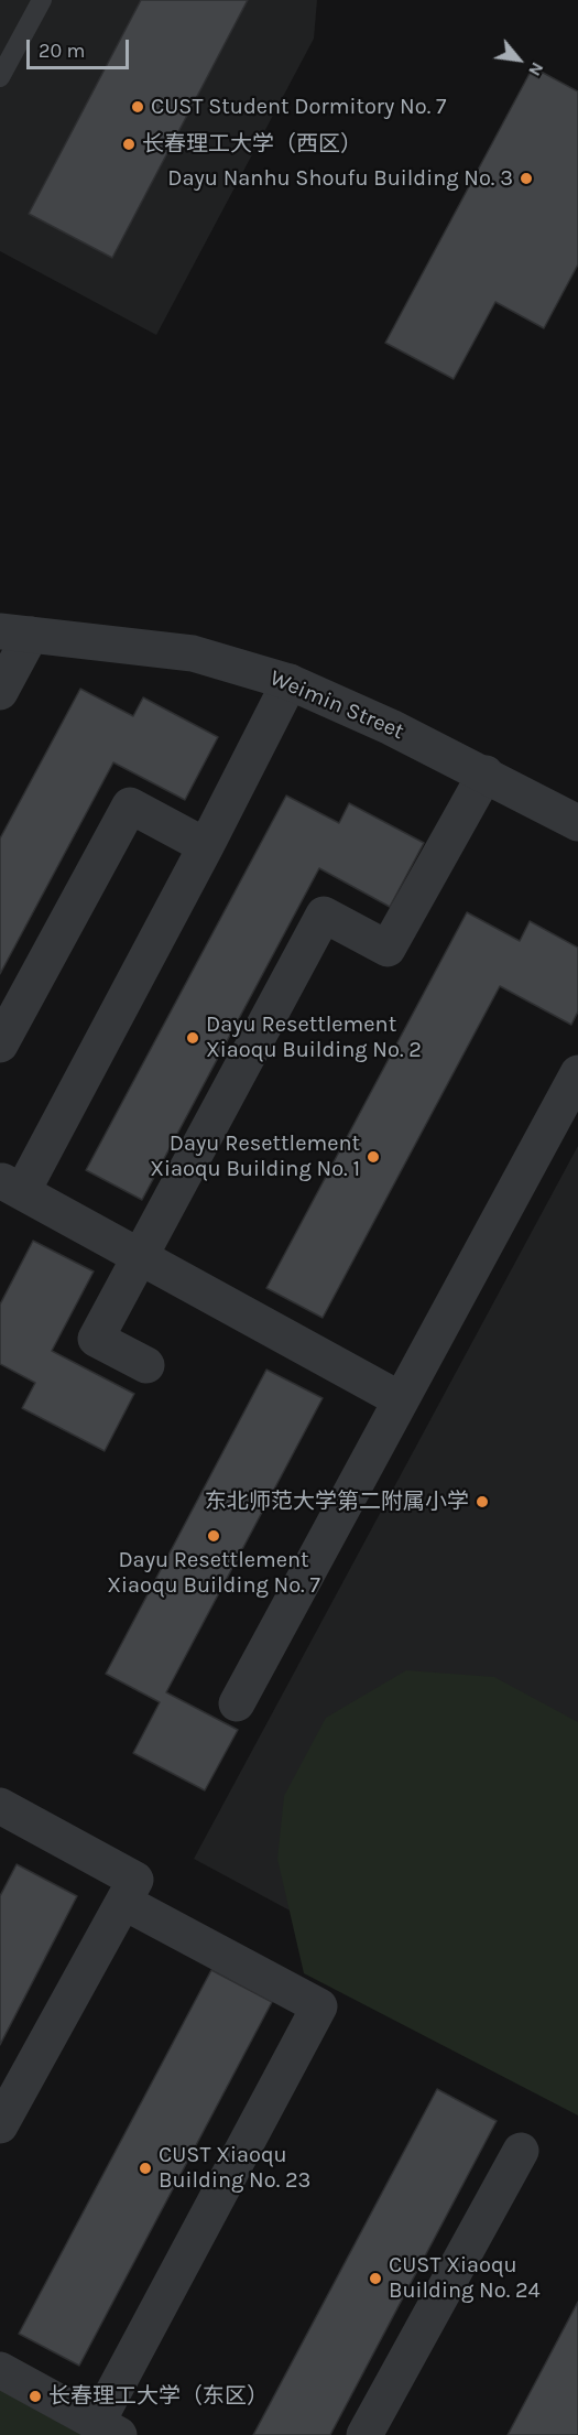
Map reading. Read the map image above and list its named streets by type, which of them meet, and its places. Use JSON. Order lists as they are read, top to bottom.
{
  "streets": {
    "street": ["Weimin Street"]
  },
  "places": [
    "CUST Student Dormitory No. 7",
    "长春理工大学（西区）",
    "Dayu Nanhu Shoufu Building No. 3",
    "Dayu Resettlement Xiaoqu Building No. 2",
    "Dayu Resettlement Xiaoqu Building No. 1",
    "东北师范大学第二附属小学",
    "Dayu Resettlement Xiaoqu Building No. 7",
    "CUST Xiaoqu Building No. 23",
    "CUST Xiaoqu Building No. 24",
    "长春理工大学（东区）"
  ],
  "scale_bar": "20 m",
  "north": "bottom right"
}
